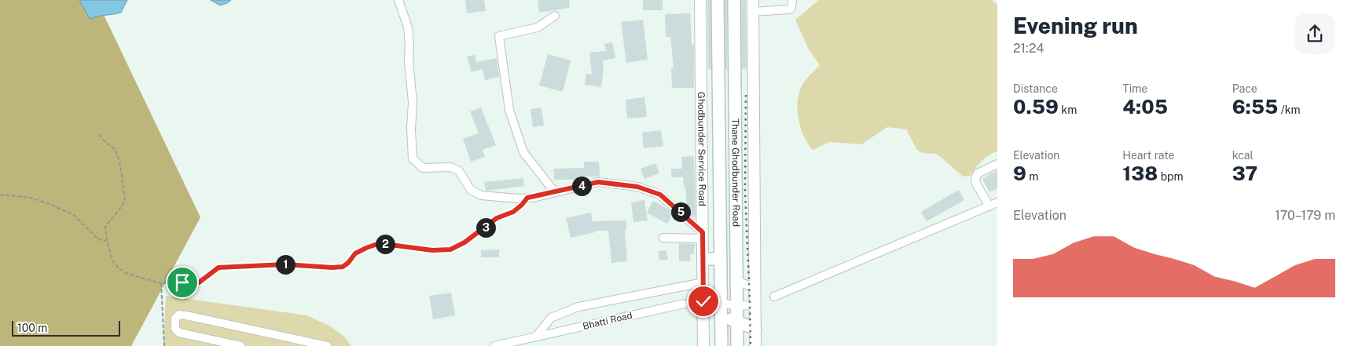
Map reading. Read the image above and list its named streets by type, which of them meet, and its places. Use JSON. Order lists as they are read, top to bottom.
{
  "streets": {
    "main road": ["Thane Ghodbunder Road"],
    "street": ["Ghodbunder Service Road", "Bhatti Road"]
  },
  "crossings": [
    ["Ghodbunder Service Road", "Bhatti Road"],
    ["Thane Ghodbunder Road", "Bhatti Road"]
  ],
  "scale_bar": "100 m",
  "page": {
    "heading": ["Evening run", "21:24"],
    "stats": [
      ["Distance", "0.59 km"],
      ["Time", "4:05"],
      ["Pace", "6:55 /km"],
      ["Elevation", "9 m"],
      ["Heart rate", "138 bpm"],
      ["kcal", "37"]
    ],
    "pins": [
      "4",
      "5",
      "3",
      "2",
      "1"
    ],
    "chart": ["Elevation", "170–179 m"],
    "scale": "100 m"
  }
}
